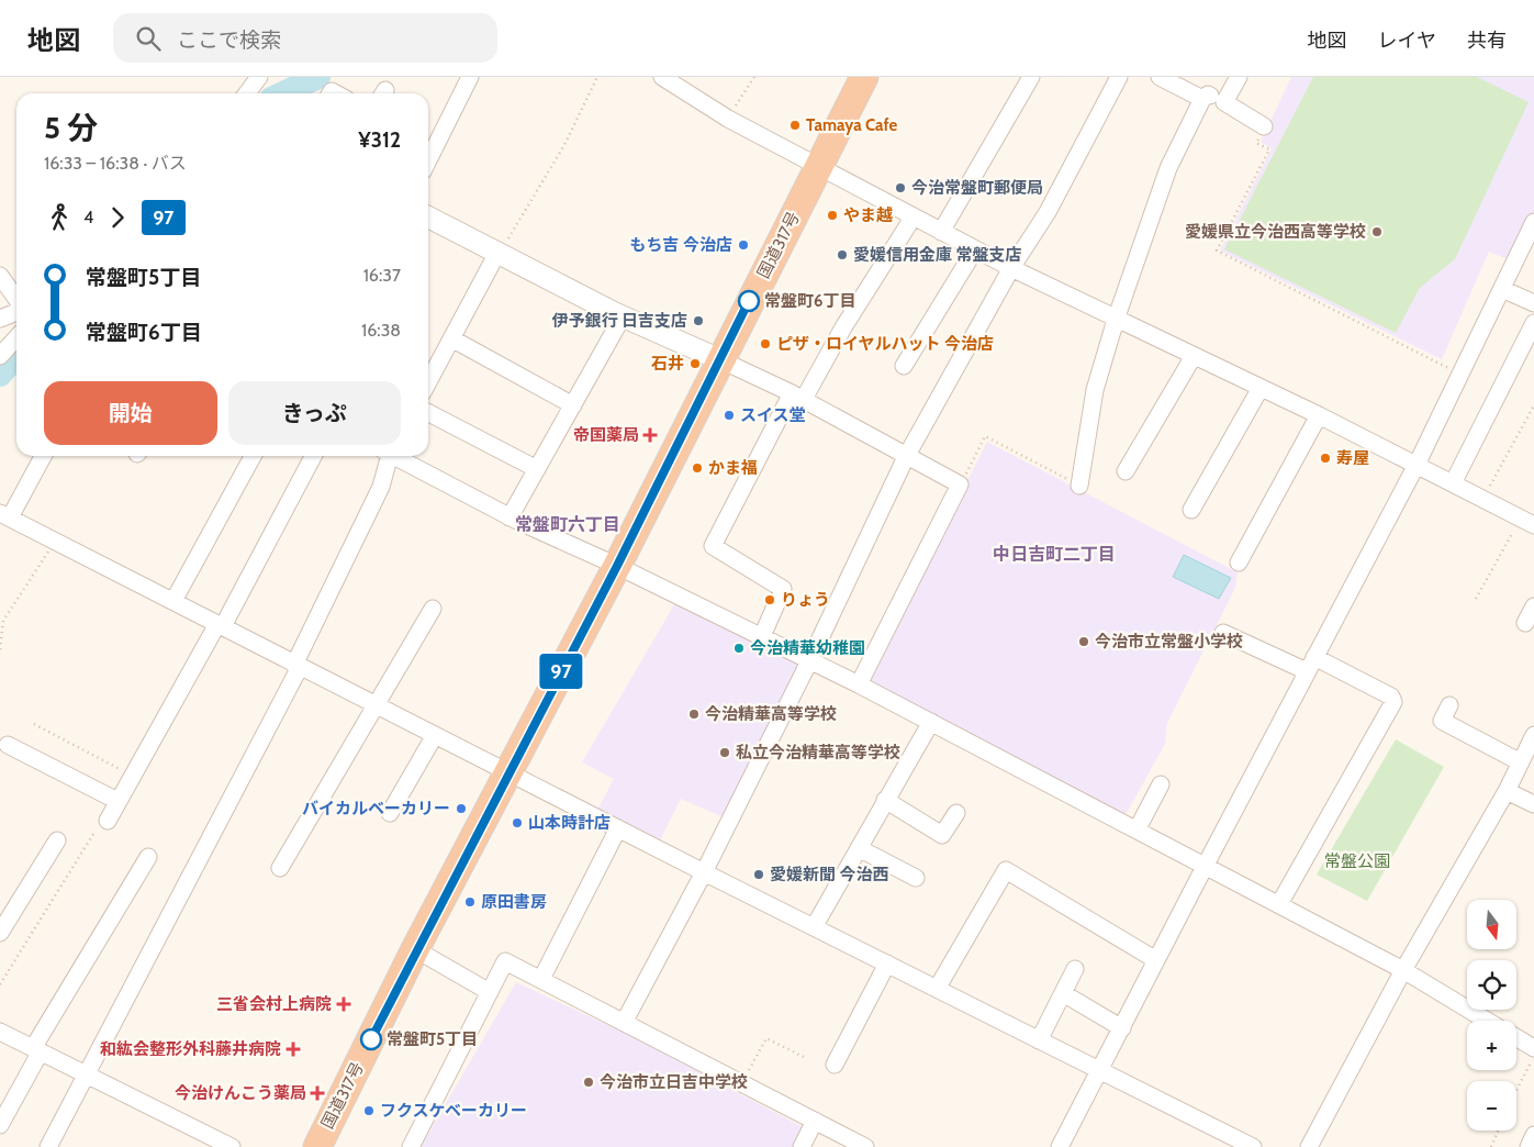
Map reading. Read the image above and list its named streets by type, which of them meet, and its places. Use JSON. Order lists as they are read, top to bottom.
{
  "streets": {
    "highway": ["国道317号"]
  },
  "districts": ["常盤町六丁目", "中日吉町二丁目"],
  "parks": ["常盤公園"],
  "places": {
    "other": [
      "Tamaya Cafe",
      "今治常盤町郵便局",
      "やま越",
      "愛媛県立今治西高等学校",
      "もち吉 今治店",
      "愛媛信用金庫 常盤支店",
      "常盤町6丁目",
      "伊予銀行 日吉支店",
      "ピザ・ロイヤルハット 今治店",
      "石井",
      "スイス堂",
      "寿屋",
      "かま福",
      "りょう",
      "今治市立常盤小学校",
      "今治精華幼稚園",
      "今治精華高等学校",
      "私立今治精華高等学校",
      "バイカルベーカリー",
      "山本時計店",
      "愛媛新聞 今治西",
      "原田書房",
      "常盤町5丁目",
      "今治市立日吉中学校",
      "フクスケベーカリー"
    ],
    "health": [
      "帝国薬局",
      "三省会村上病院",
      "和紘会整形外科藤井病院",
      "今治けんこう薬局"
    ]
  },
  "lines": ["bus line 97"],
  "north": "bottom",
  "page": {
    "header": "地図",
    "search": "ここで検索",
    "nav": ["地図", "レイヤ", "共有"],
    "on_map": "97",
    "heading": ["5 分", "16:33 – 16:38 · バス", "¥312"],
    "legs": ["4", "97"],
    "list": [
      {
        "name": "常盤町5丁目",
        "value": "16:37"
      },
      {
        "name": "常盤町6丁目",
        "value": "16:38"
      }
    ],
    "buttons": ["開始", "きっぷ"],
    "map_buttons": ["+", "−"]
  }
}
